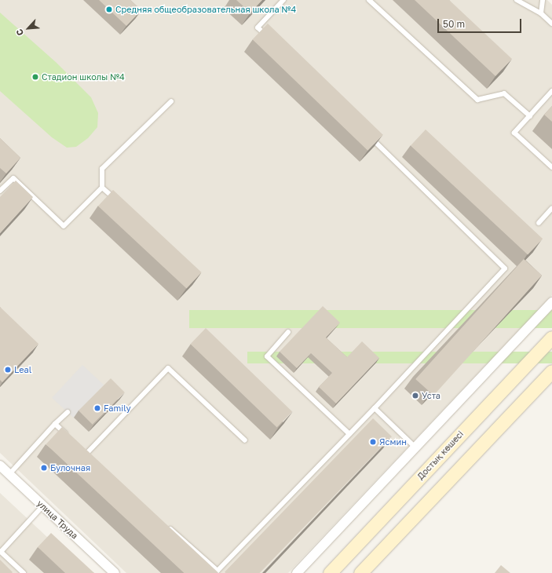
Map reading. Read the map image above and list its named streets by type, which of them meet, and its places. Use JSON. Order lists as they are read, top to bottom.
{
  "streets": {
    "street": ["Достық көшесі", "улица Труда"]
  },
  "places": [
    "Средняя общеобразовательная школа №4",
    "Стадион школы №4",
    "Leal",
    "Уста",
    "Family",
    "Ясмин",
    "Булочная"
  ],
  "scale_bar": "50 m",
  "north": "bottom left"
}
